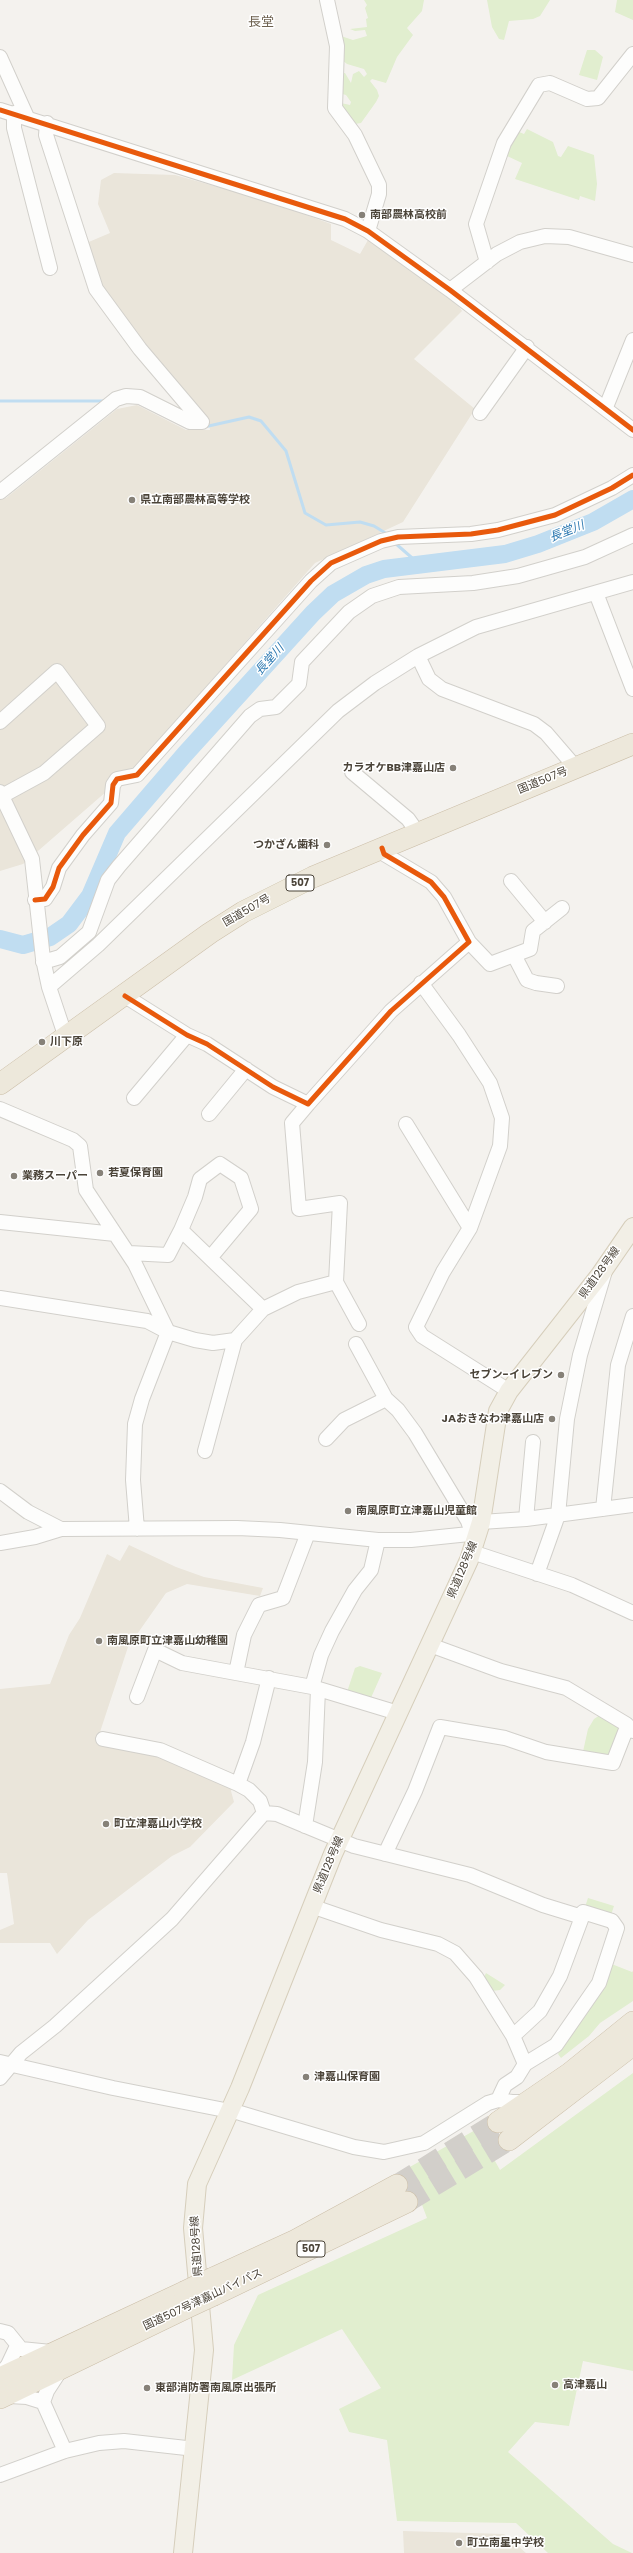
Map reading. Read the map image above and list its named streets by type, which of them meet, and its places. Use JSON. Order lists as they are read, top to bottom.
{
  "streets": {
    "highway": ["国道507号", "507", "国道507号津嘉山バイパス"],
    "main road": ["県道128号線"]
  },
  "districts": ["長堂"],
  "water": ["長堂川"],
  "places": [
    "南部農林高校前",
    "県立南部農林高等学校",
    "カラオケBB津嘉山店",
    "つかざん歯科",
    "川下原",
    "若夏保育園",
    "業務スーパー",
    "セブン-イレブン",
    "JAおきなわ津嘉山店",
    "南風原町立津嘉山児童館",
    "南風原町立津嘉山幼稚園",
    "町立津嘉山小学校",
    "津嘉山保育園",
    "高津嘉山",
    "東部消防署南風原出張所",
    "町立南星中学校"
  ]
}
